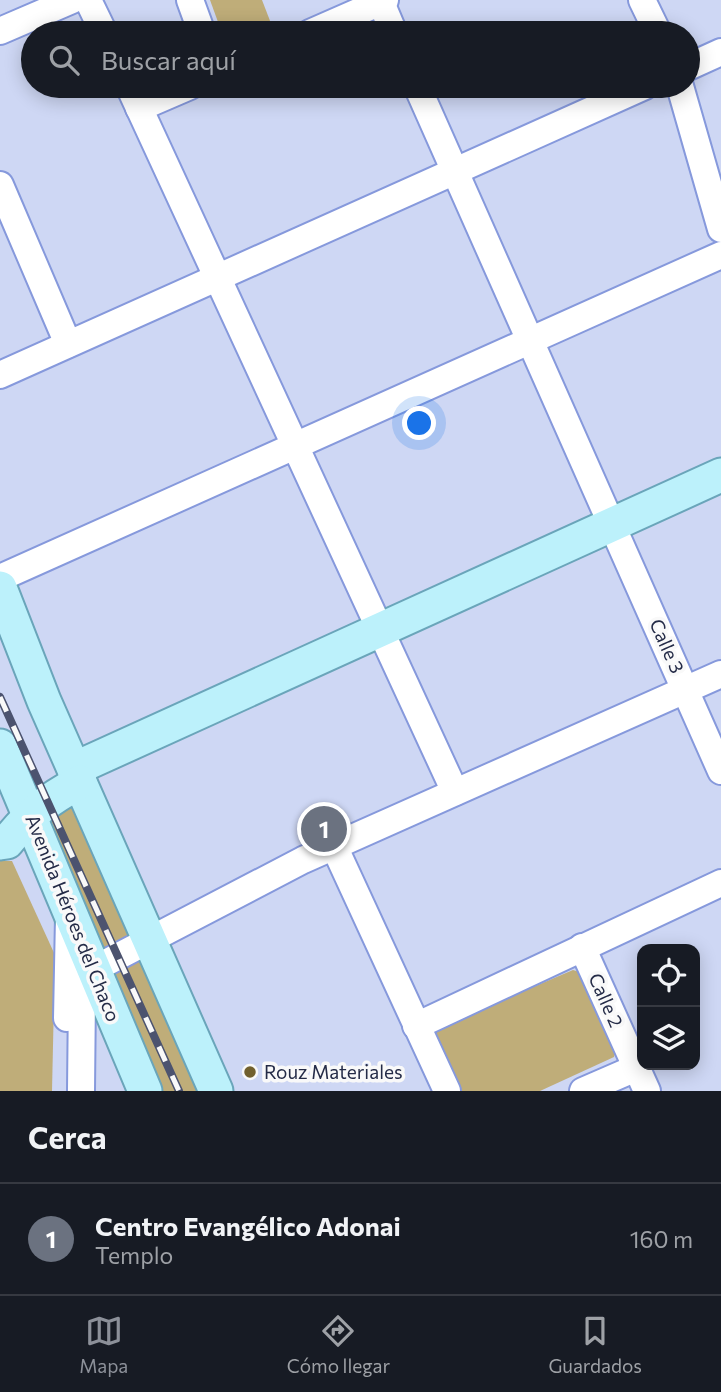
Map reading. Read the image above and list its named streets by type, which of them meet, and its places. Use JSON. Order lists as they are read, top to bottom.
{
  "streets": {
    "main road": ["Avenida Héroes del Chaco"],
    "street": ["Calle 3", "Calle 2"]
  },
  "places": ["Rouz Materiales"],
  "page": {
    "search": "Buscar aquí",
    "pins": "1",
    "heading": "Cerca",
    "list": [
      {
        "mark": "1",
        "name": "Centro Evangélico Adonai",
        "note": "Templo",
        "value": "160 m"
      }
    ],
    "nav": ["Mapa", "Cómo llegar", "Guardados"]
  }
}
